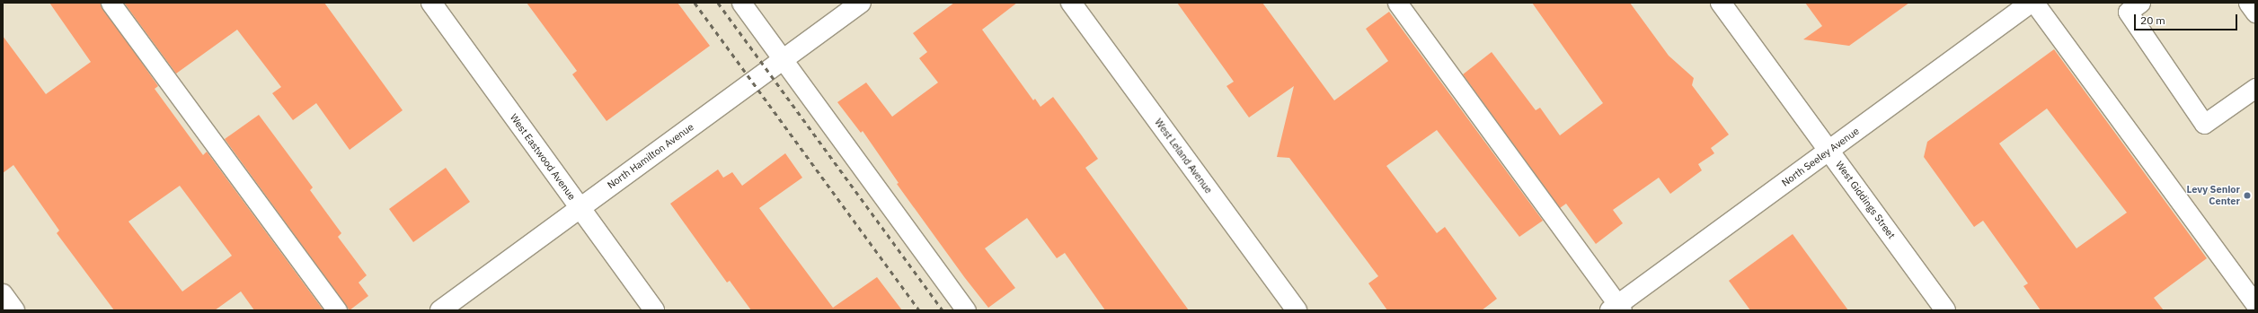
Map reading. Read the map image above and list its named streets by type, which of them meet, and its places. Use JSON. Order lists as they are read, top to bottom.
{
  "streets": {
    "street": [
      "North Hamilton Avenue",
      "West Leland Avenue",
      "West Eastwood Avenue",
      "North Seeley Avenue",
      "West Giddings Street"
    ]
  },
  "crossings": [
    ["North Hamilton Avenue", "West Eastwood Avenue"],
    ["North Seeley Avenue", "West Giddings Street"]
  ],
  "places": ["Levy Senior Center"],
  "scale_bar": "20 m"
}
